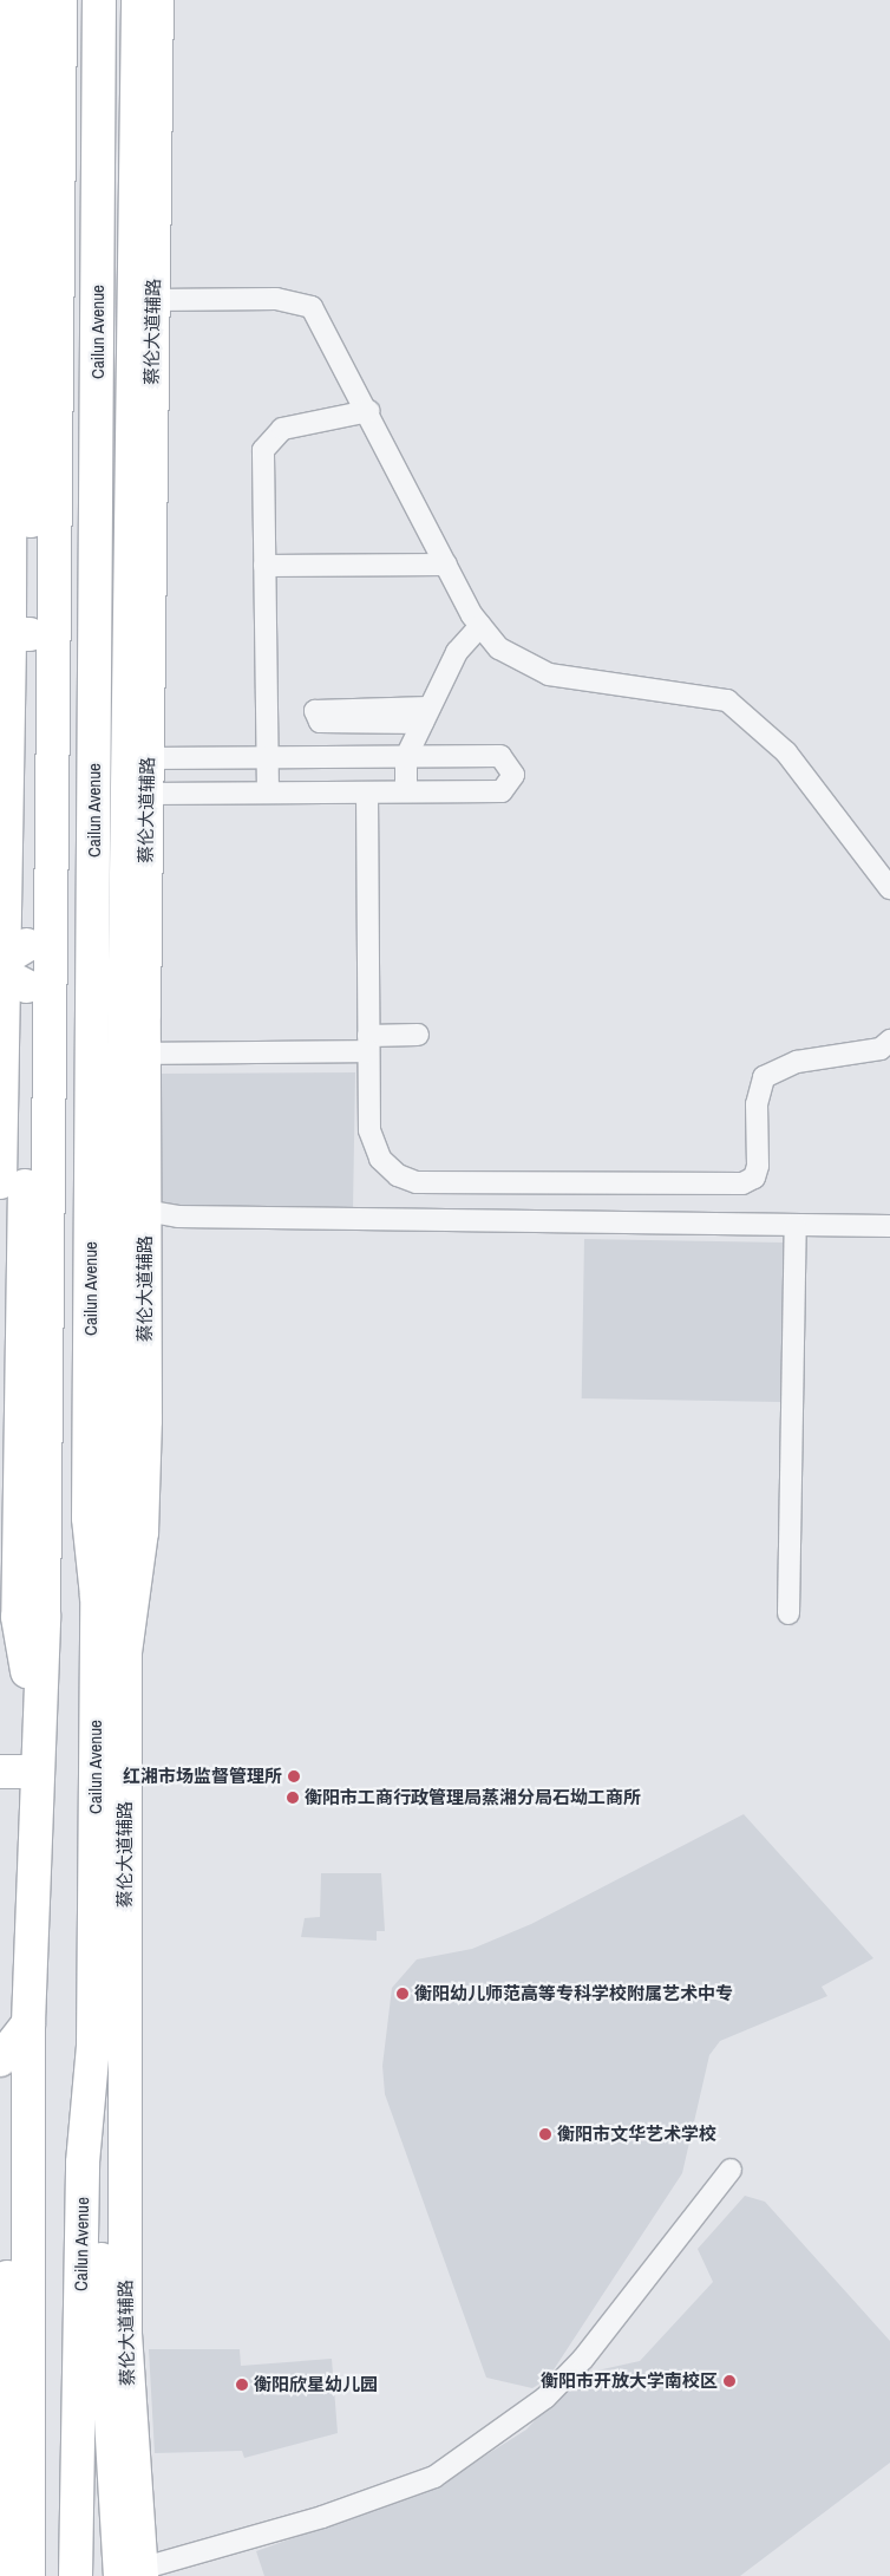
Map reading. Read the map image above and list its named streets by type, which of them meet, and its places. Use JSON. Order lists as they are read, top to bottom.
{
  "streets": {
    "main road": ["Cailun Avenue", "蔡伦大道辅路"]
  },
  "places": [
    "红湘市场监督管理所",
    "衡阳市工商行政管理局蒸湘分局石坳工商所",
    "衡阳幼儿师范高等专科学校附属艺术中专",
    "衡阳市文华艺术学校",
    "衡阳市开放大学南校区",
    "衡阳欣星幼儿园"
  ]
}
